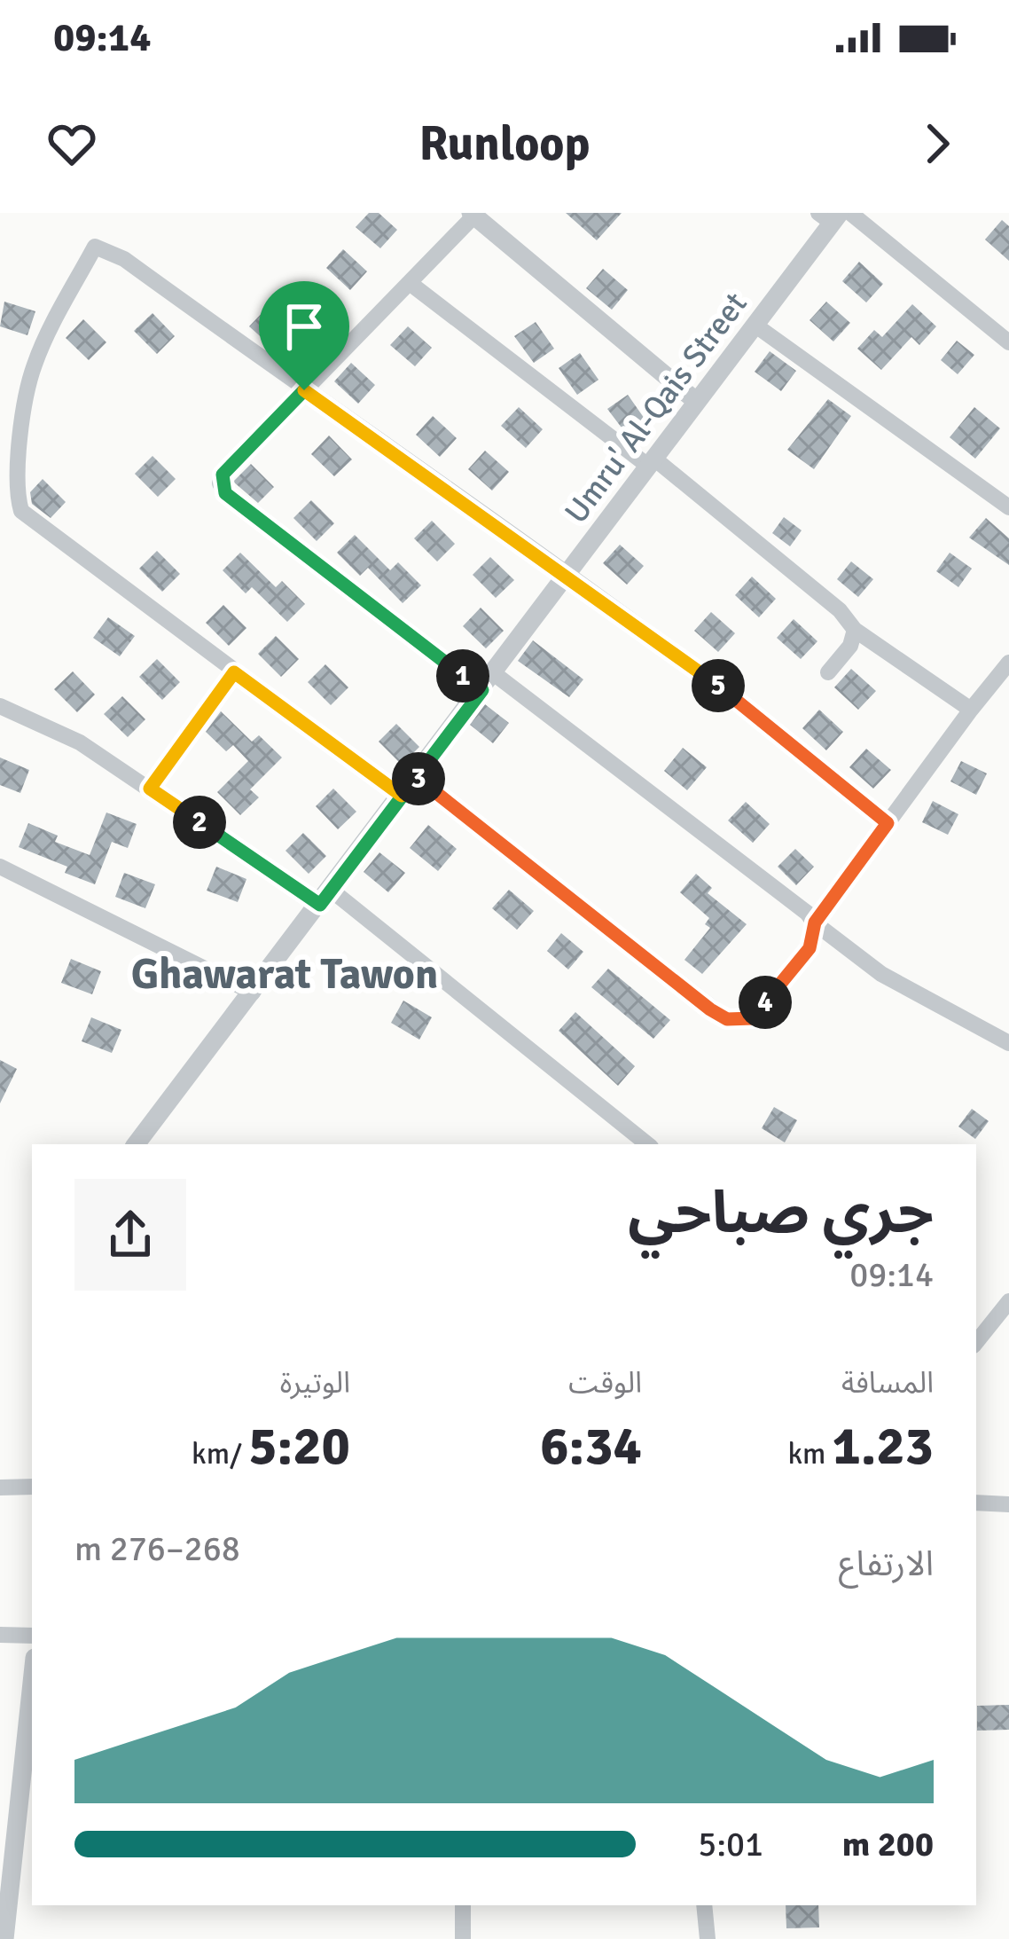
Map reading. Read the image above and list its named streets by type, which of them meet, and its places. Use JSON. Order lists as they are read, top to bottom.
{
  "streets": {
    "street": ["Umru' Al-Qais Street"]
  },
  "districts": ["Ghawarat Tawon"],
  "page": {
    "status": "09:14",
    "header": "Runloop",
    "pins": [
      "1",
      "5",
      "3",
      "2",
      "4"
    ],
    "heading": ["جري صباحي", "09:14"],
    "stats": [
      ["المسافة", "1.23 km"],
      ["الوقت", "6:34"],
      ["الوتيرة", "5:20 /km"]
    ],
    "chart": ["الارتفاع", "268–276 m"],
    "list": [
      {
        "name": "200 m",
        "note": "5:01"
      }
    ]
  }
}
